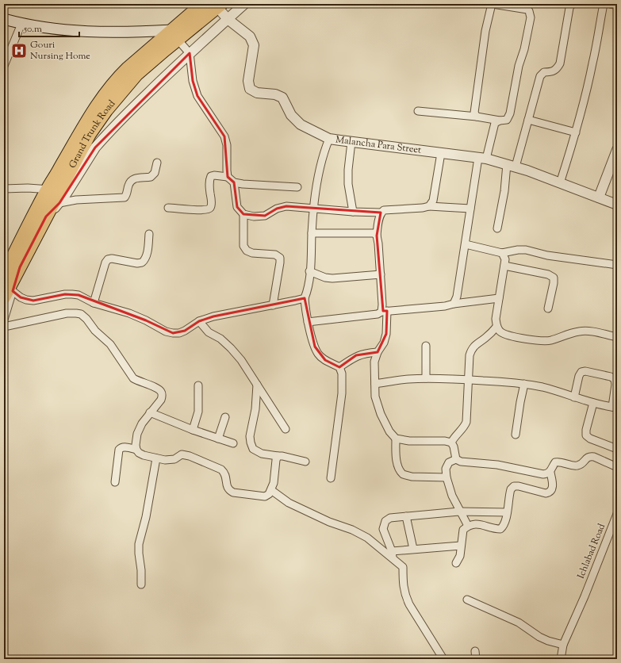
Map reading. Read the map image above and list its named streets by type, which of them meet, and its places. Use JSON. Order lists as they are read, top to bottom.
{
  "streets": {
    "highway": ["Grand Trunk Road"],
    "street": ["Malancha Para Street", "Ichlabad Road"]
  },
  "crossings": [
    ["Grand Trunk Road", "Malancha Para Street"]
  ],
  "places": {
    "hospital": ["Gouri Nursing Home"]
  },
  "scale_bar": "50 m"
}
